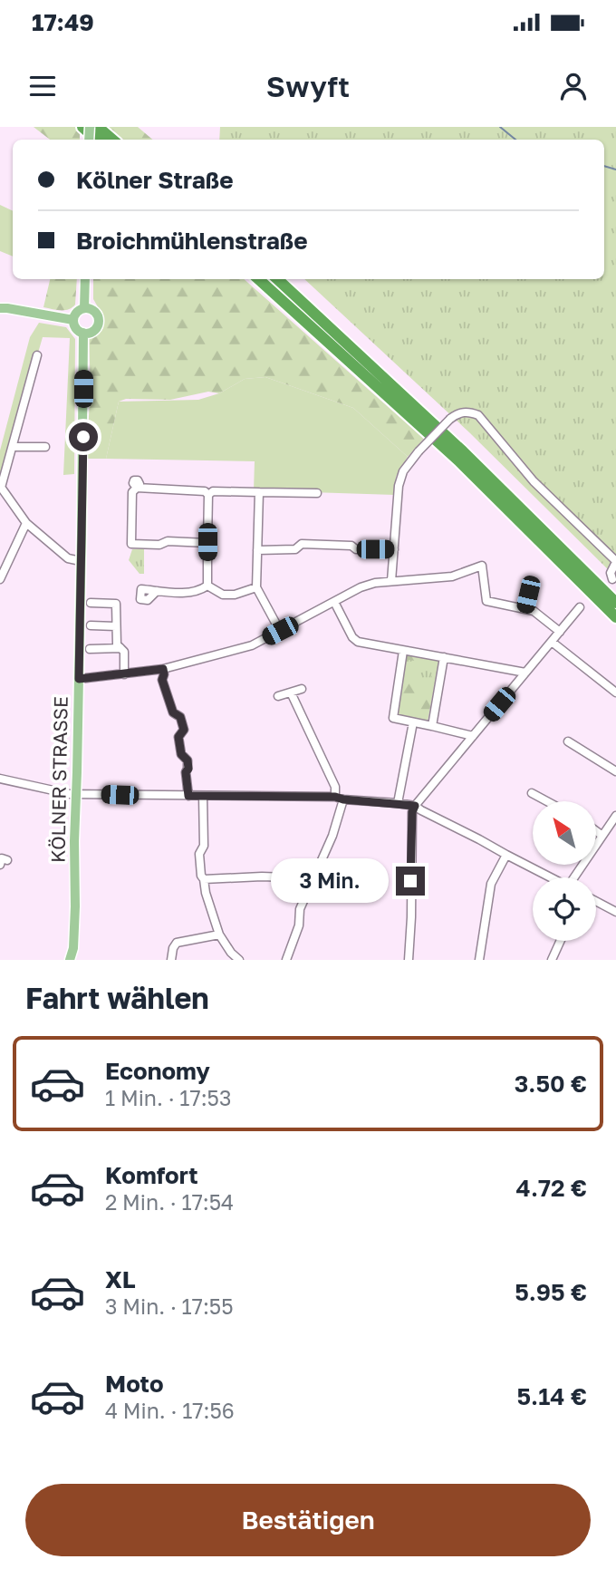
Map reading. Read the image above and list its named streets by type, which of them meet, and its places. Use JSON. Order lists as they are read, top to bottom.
{
  "streets": {
    "main road": ["KÖLNER STRASSE"]
  },
  "north": "top left",
  "page": {
    "status": "17:49",
    "header": "Swyft",
    "banner": ["Kölner Straße", "Broichmühlenstraße"],
    "bubble": "3 Min.",
    "heading": "Fahrt wählen",
    "list": [
      {
        "name": "Economy",
        "note": "1 Min. · 17:53",
        "value": "3.50 €"
      },
      {
        "name": "Komfort",
        "note": "2 Min. · 17:54",
        "value": "4.72 €"
      },
      {
        "name": "XL",
        "note": "3 Min. · 17:55",
        "value": "5.95 €"
      },
      {
        "name": "Moto",
        "note": "4 Min. · 17:56",
        "value": "5.14 €"
      }
    ],
    "buttons": "Bestätigen"
  }
}
